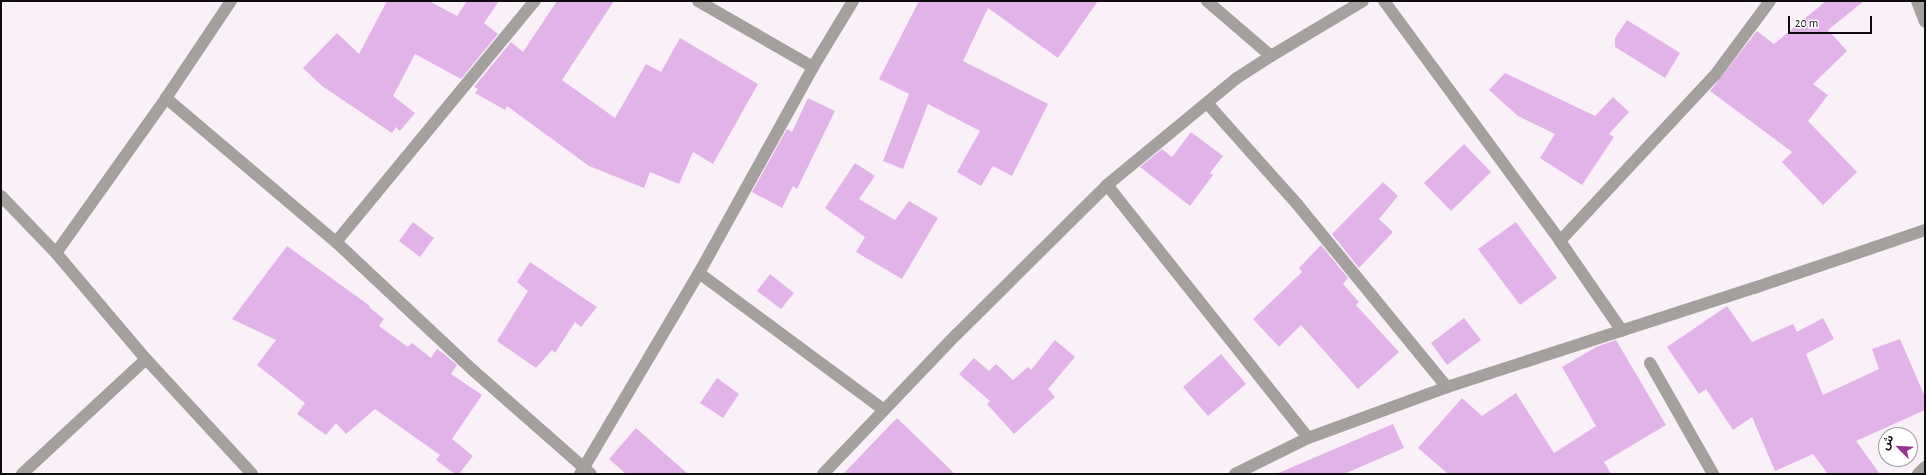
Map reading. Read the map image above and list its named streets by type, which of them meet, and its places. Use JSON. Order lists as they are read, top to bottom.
{
  "scale_bar": "20 m",
  "north": "top left"
}
